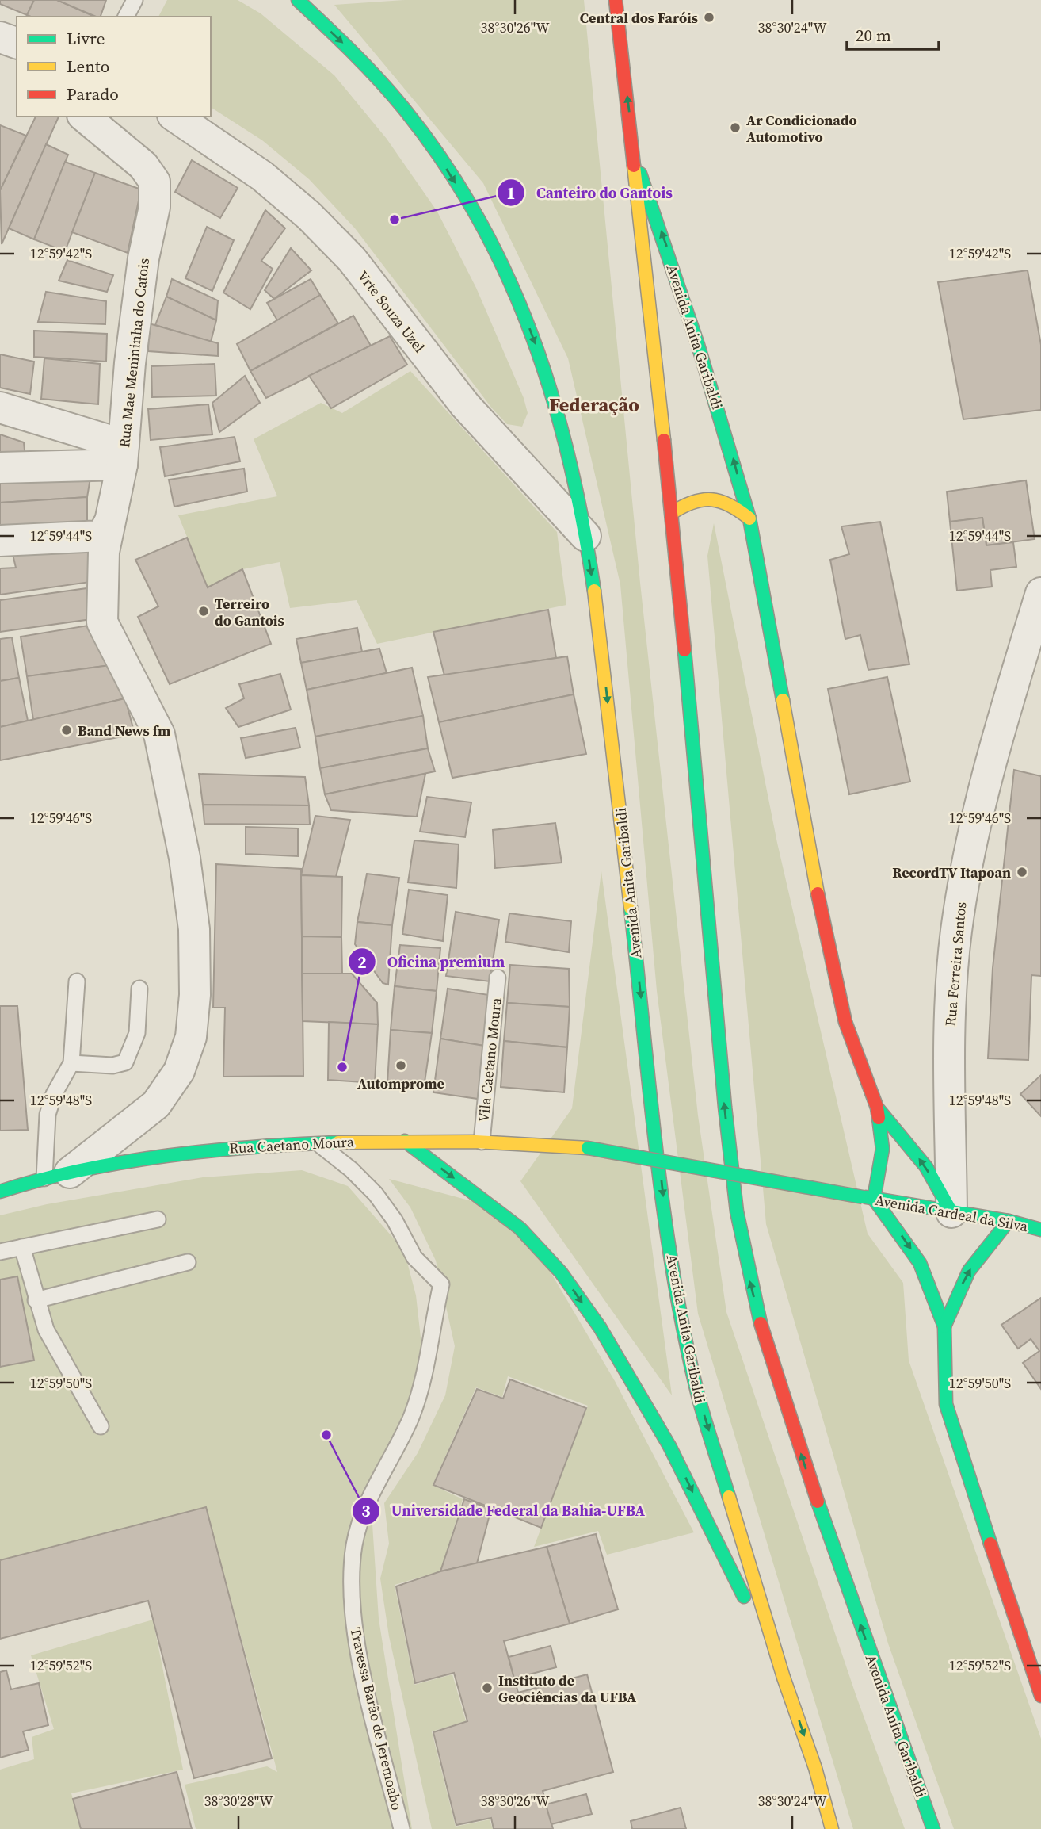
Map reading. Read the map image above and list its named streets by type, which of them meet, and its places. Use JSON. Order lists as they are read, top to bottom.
{
  "streets": {
    "main road": ["Avenida Anita Garibaldi", "Rua Caetano Moura", "Avenida Cardeal da Silva"],
    "street": ["Vrte Souza Uzel", "Rua Mae Menininha do Catois", "Rua Ferreira Santos"],
    "lane": ["Vila Caetano Moura", "Travessa Barão de Jeremoabo"]
  },
  "crossings": [
    ["Vrte Souza Uzel", "Avenida Anita Garibaldi"],
    ["Avenida Anita Garibaldi", "Rua Ferreira Santos"],
    ["Avenida Anita Garibaldi", "Avenida Cardeal da Silva"],
    ["Rua Mae Menininha do Catois", "Rua Caetano Moura"],
    ["Rua Ferreira Santos", "Avenida Cardeal da Silva"],
    ["Vila Caetano Moura", "Rua Caetano Moura"],
    ["Rua Caetano Moura", "Avenida Cardeal da Silva"],
    ["Rua Caetano Moura", "Travessa Barão de Jeremoabo"]
  ],
  "districts": ["Federação"],
  "places": [
    "Central dos Faróis",
    "Ar Condicionado Automotivo",
    "Canteiro do Gantois",
    "Terreiro do Gantois",
    "Band News fm",
    "RecordTV Itapoan",
    "Automprome",
    "Oficina premium",
    "Universidade Federal da Bahia-UFBA",
    "Instituto de Geociências da UFBA"
  ],
  "legend": ["Livre", "Lento", "Parado"],
  "scale_bar": "20 m",
  "coordinates": [
    "38°30'26\"W",
    "38°30'24\"W",
    "12°59'42\"S",
    "12°59'44\"S",
    "12°59'46\"S",
    "12°59'48\"S",
    "12°59'50\"S",
    "12°59'52\"S",
    "38°30'28\"W"
  ]
}
